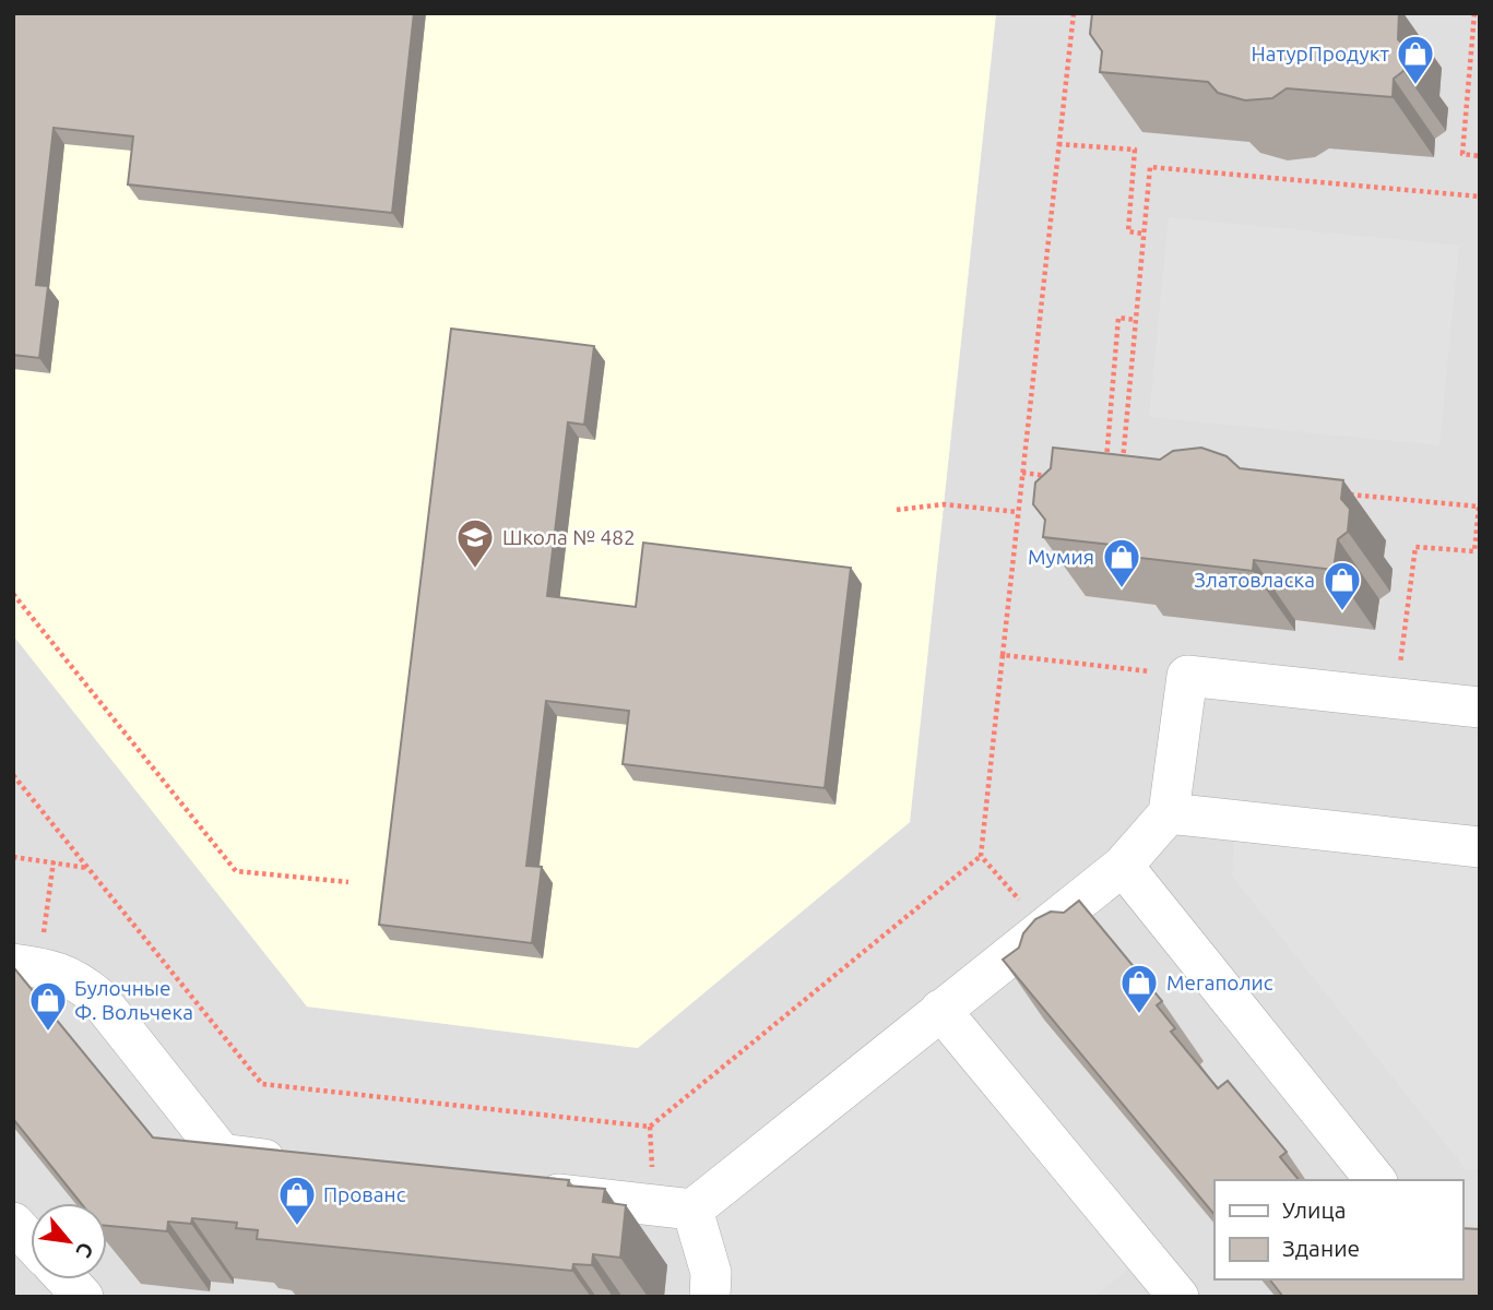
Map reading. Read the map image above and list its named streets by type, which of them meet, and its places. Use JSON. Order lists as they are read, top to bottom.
{
  "places": {
    "shop": [
      "НатурПродукт",
      "Мумия",
      "Златовласка",
      "Мегаполис",
      "Булочные Ф. Вольчека",
      "Прованс"
    ],
    "school or university": ["Школа № 482"]
  },
  "legend": ["Улица", "Здание"],
  "north": "bottom right"
}
